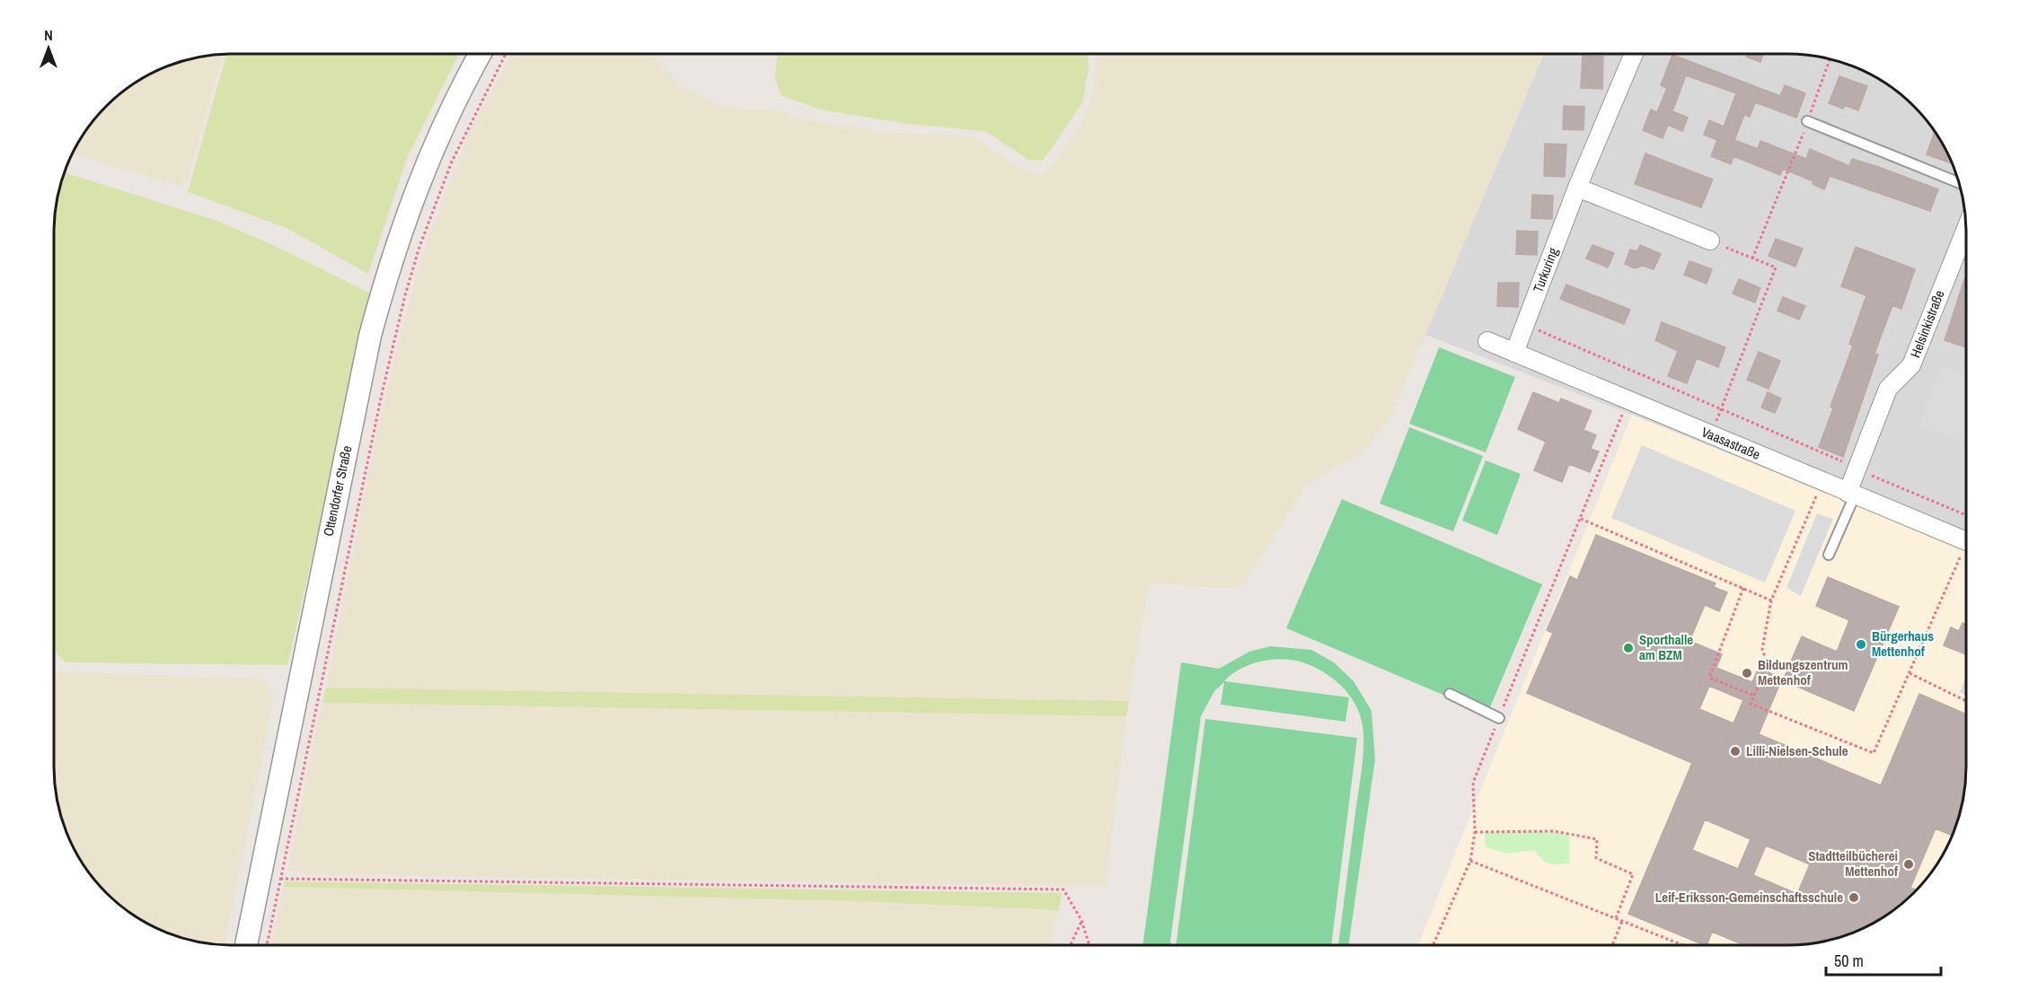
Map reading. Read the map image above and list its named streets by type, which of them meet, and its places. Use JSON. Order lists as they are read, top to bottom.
{
  "streets": {
    "street": [
      "Turkuring",
      "Helsinkistraße",
      "Vaasastraße",
      "Ottendorfer Straße"
    ]
  },
  "crossings": [
    ["Turkuring", "Vaasastraße"],
    ["Helsinkistraße", "Vaasastraße"]
  ],
  "places": [
    "Bürgerhaus Mettenhof",
    "Sporthalle am BZM",
    "Bildungszentrum Mettenhof",
    "Lilli-Nielsen-Schule",
    "Stadtteilbücherei Mettenhof",
    "Leif-Eriksson-Gemeinschaftsschule"
  ],
  "scale_bar": "50 m",
  "north": "top"
}
